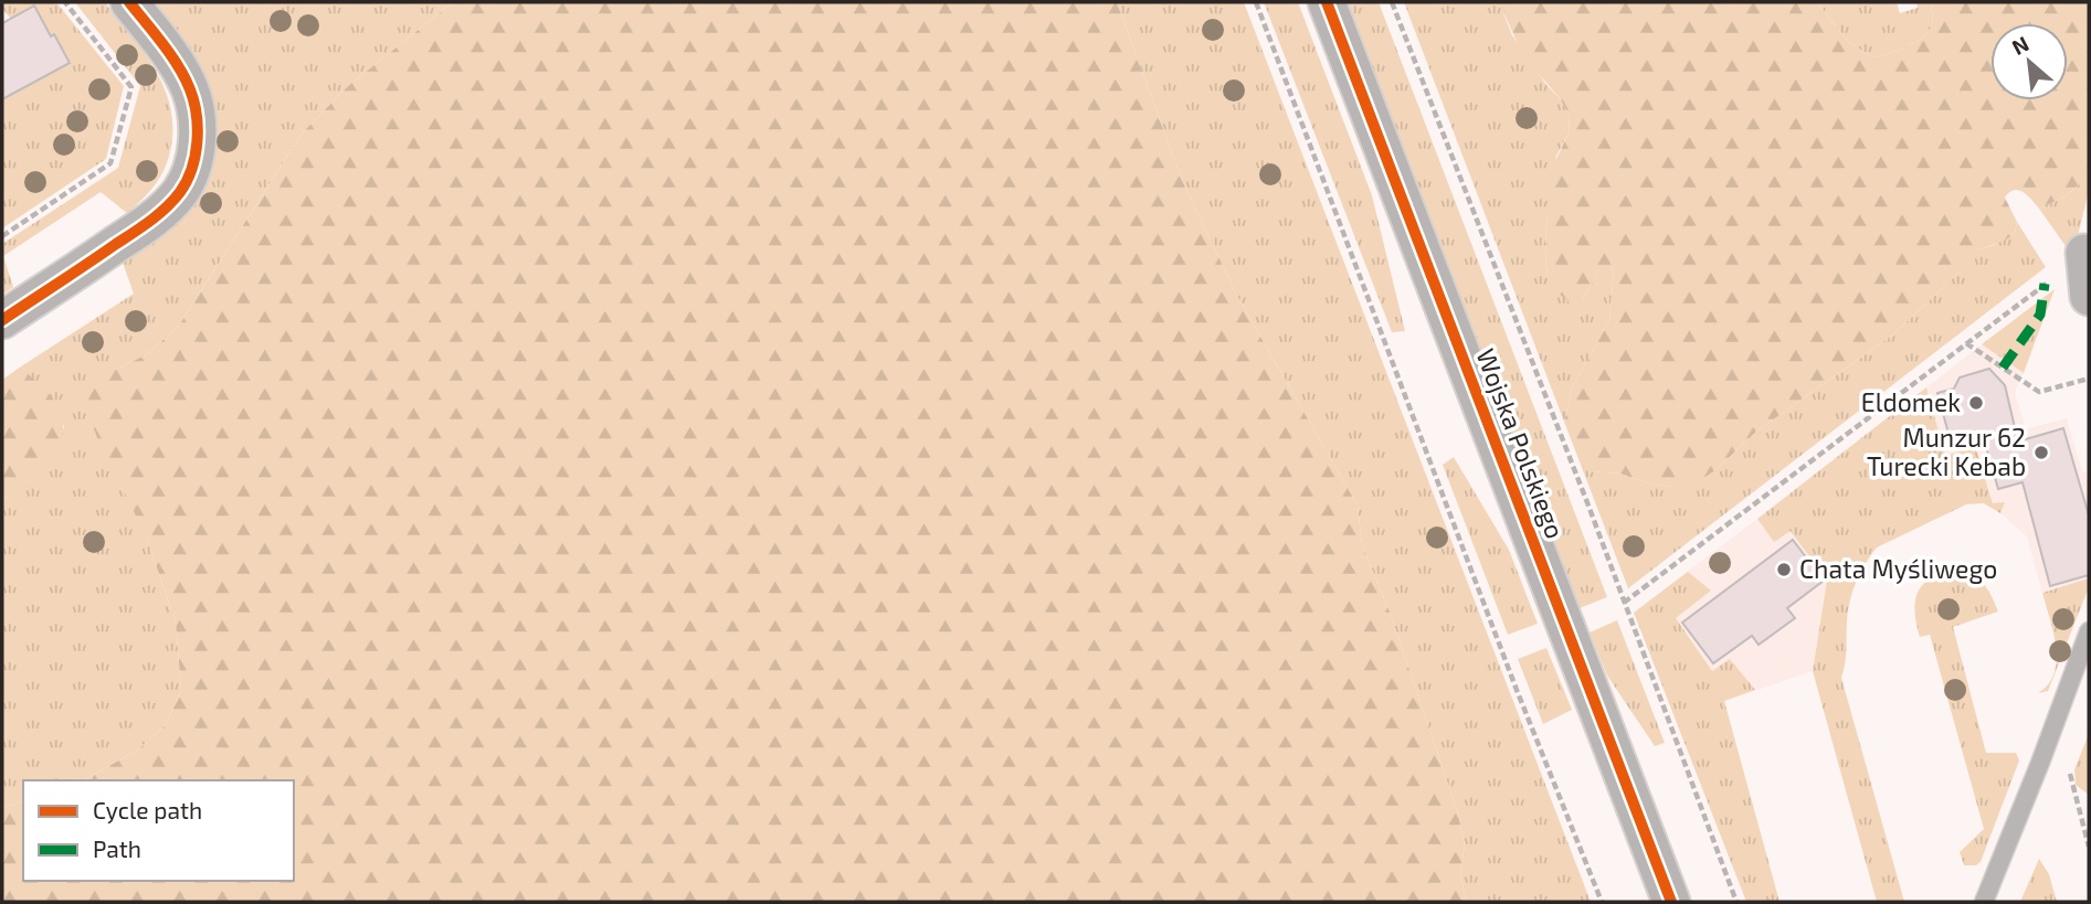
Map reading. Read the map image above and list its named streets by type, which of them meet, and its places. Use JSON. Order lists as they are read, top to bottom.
{
  "streets": {
    "street": ["Wojska Polskiego"]
  },
  "places": ["Eldomek", "Munzur 62 Turecki Kebab", "Chata Myśliwego"],
  "legend": ["Cycle path", "Path"],
  "north": "top left"
}
